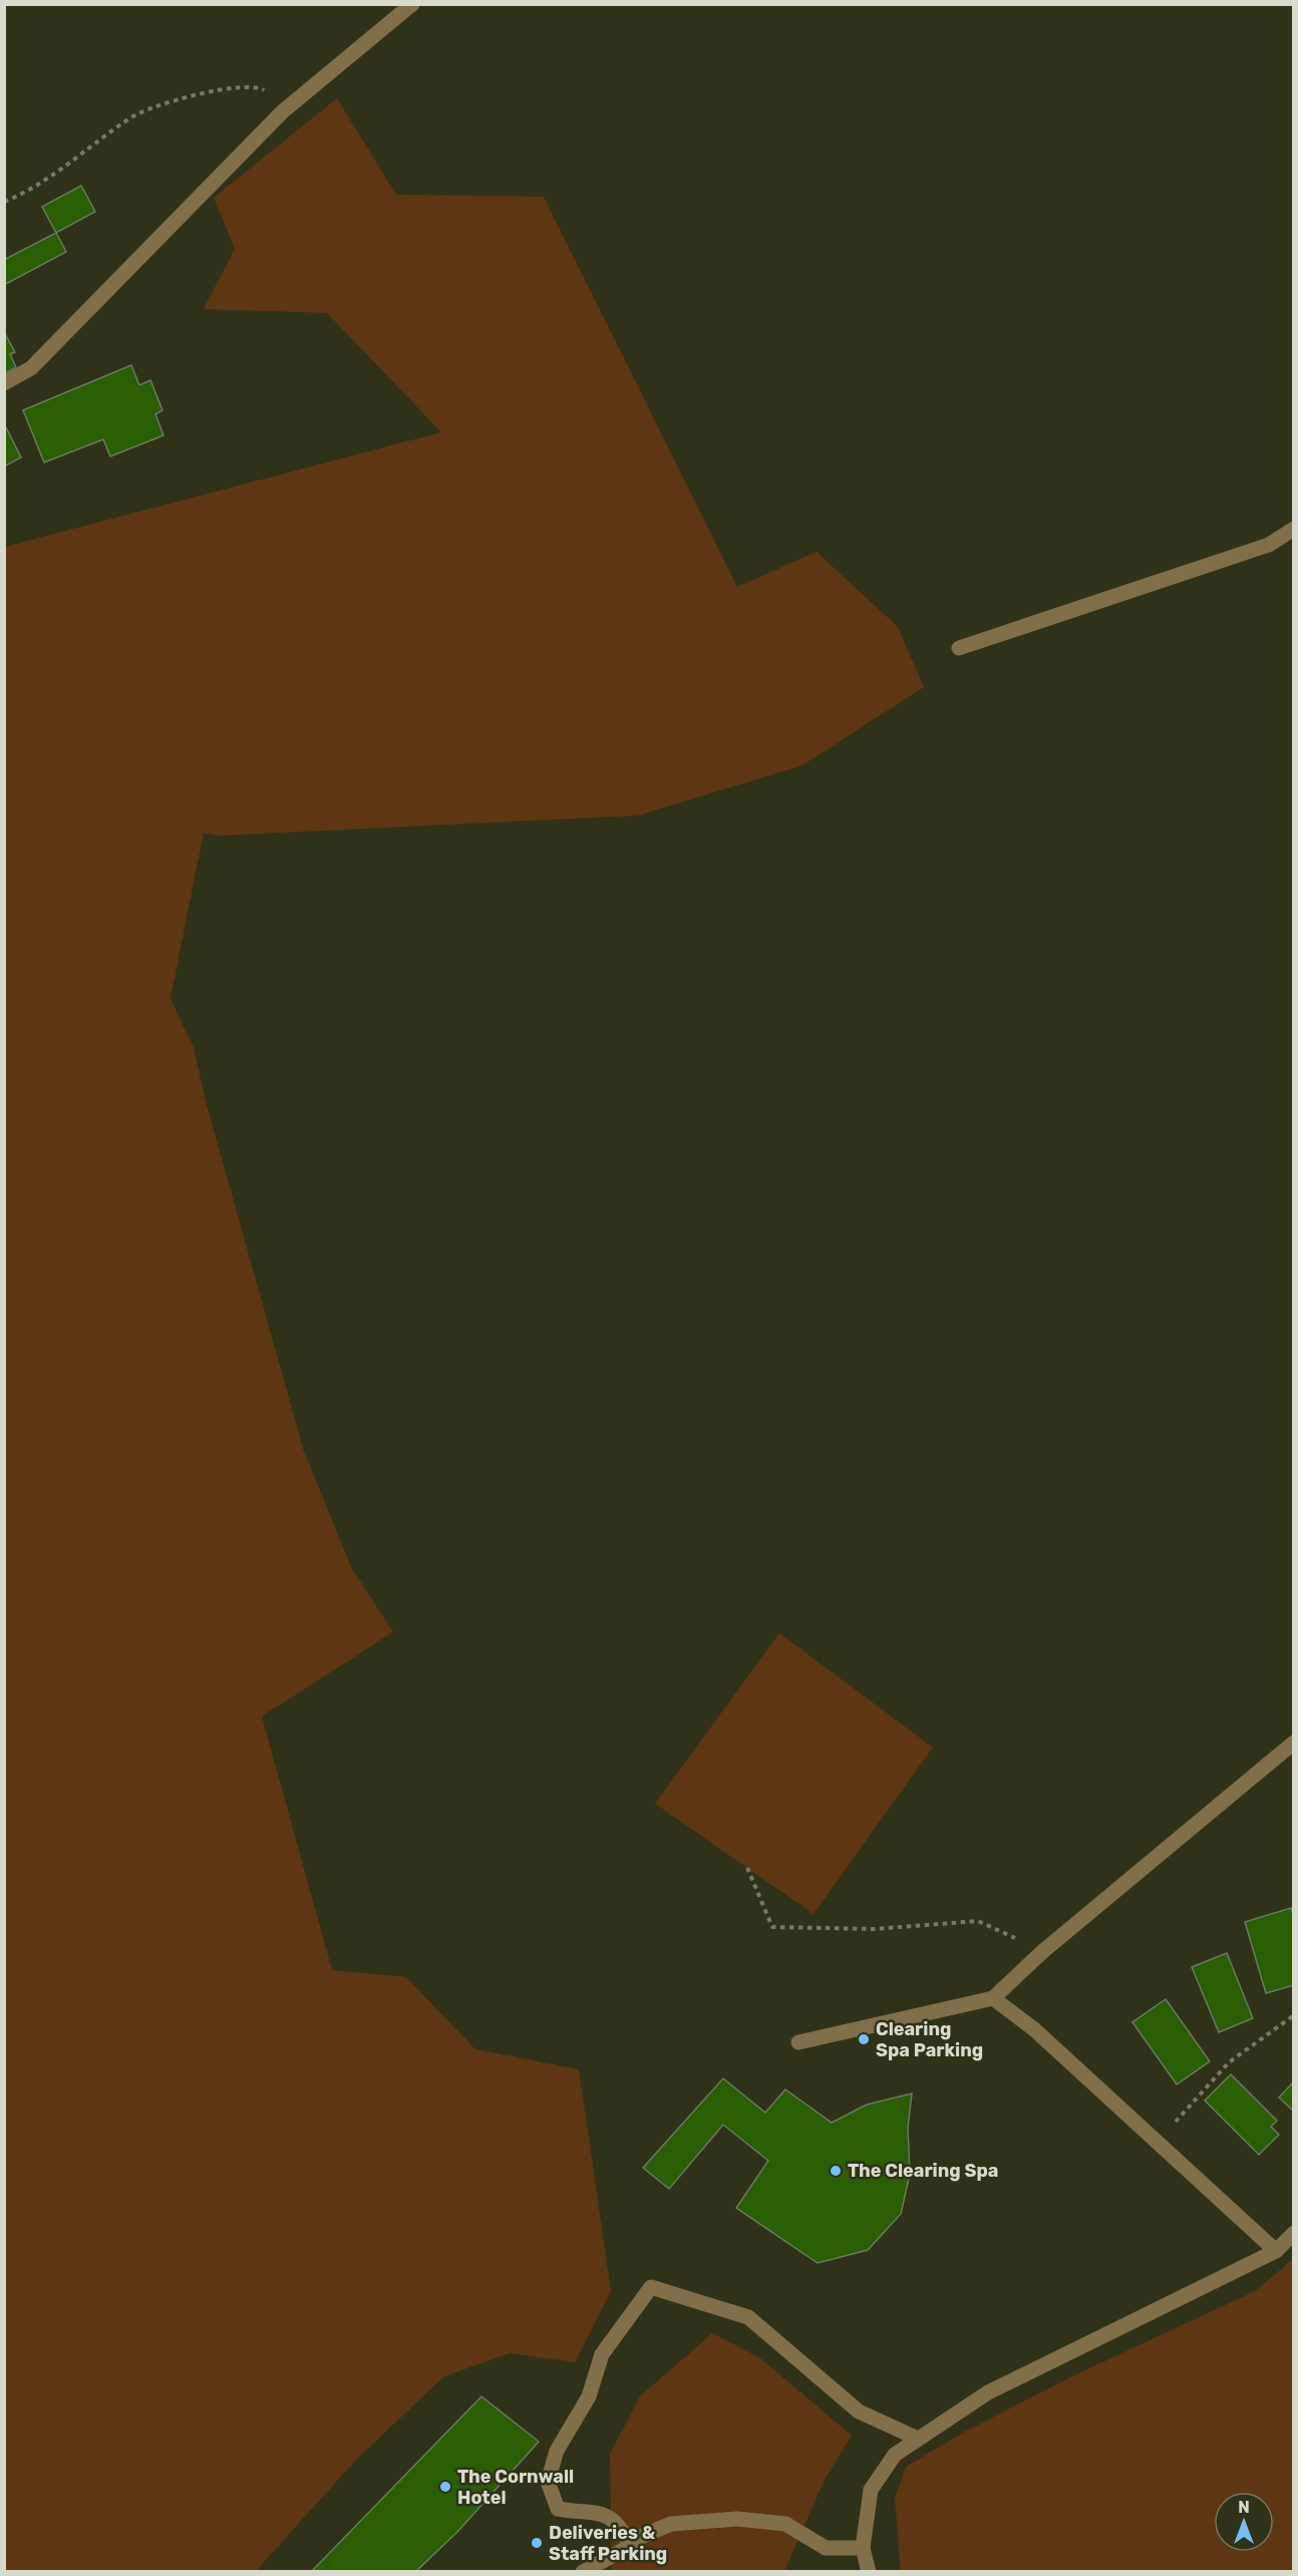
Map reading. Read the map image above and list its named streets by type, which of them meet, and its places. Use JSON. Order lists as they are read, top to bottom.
{
  "places": [
    "Clearing Spa Parking",
    "The Clearing Spa",
    "The Cornwall Hotel",
    "Deliveries & Staff Parking"
  ],
  "north": "top"
}
